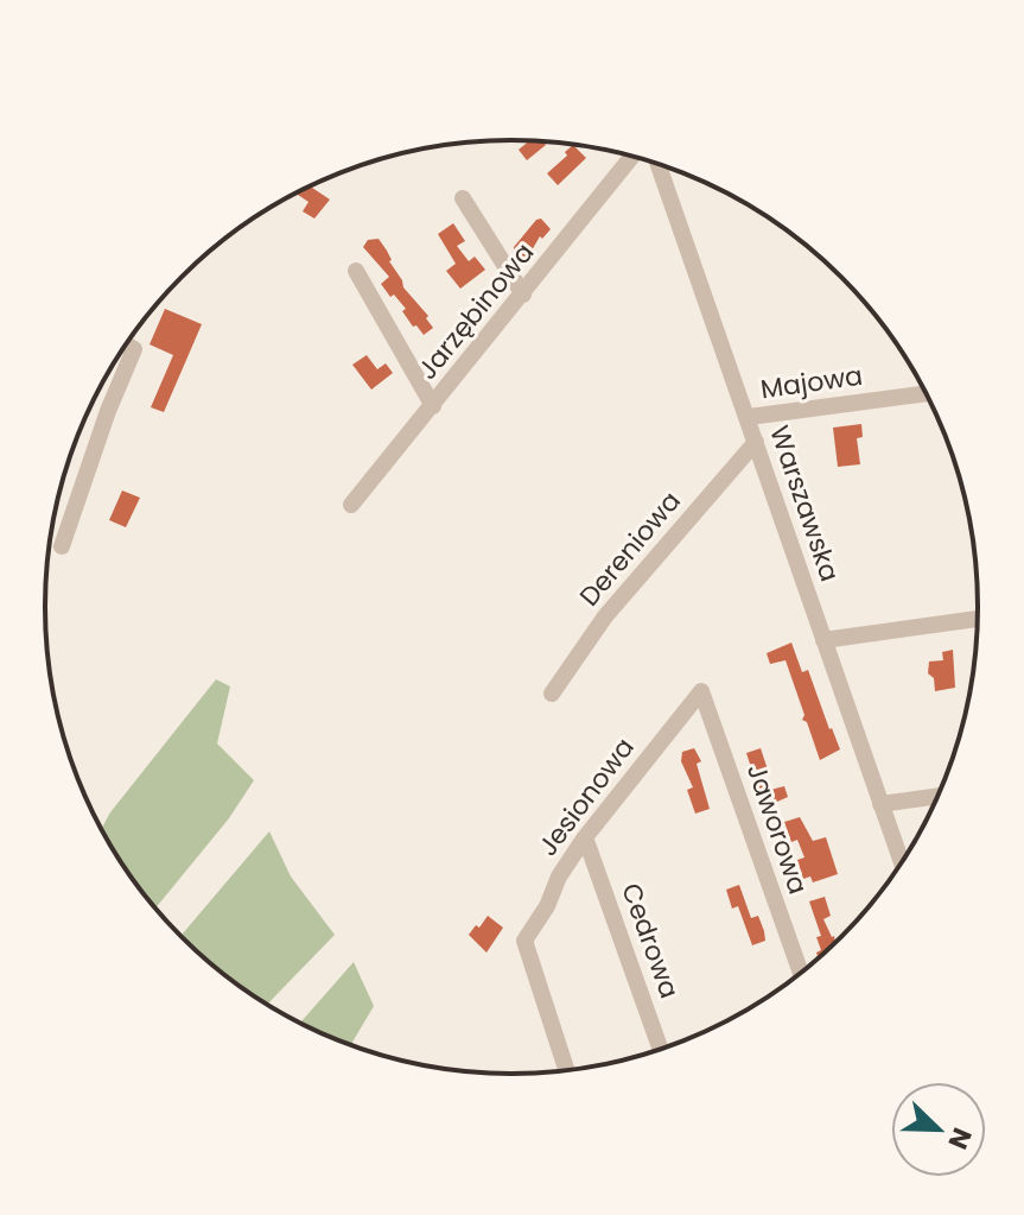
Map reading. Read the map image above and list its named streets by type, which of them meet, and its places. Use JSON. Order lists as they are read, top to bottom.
{
  "streets": {
    "street": [
      "Jarzębinowa",
      "Majowa",
      "Warszawska",
      "Dereniowa",
      "Jesionowa",
      "Jaworowa",
      "Cedrowa"
    ]
  },
  "crossings": [
    ["Majowa", "Warszawska"],
    ["Warszawska", "Dereniowa"],
    ["Jesionowa", "Jaworowa"],
    ["Jesionowa", "Cedrowa"]
  ],
  "north": "bottom right"
}
